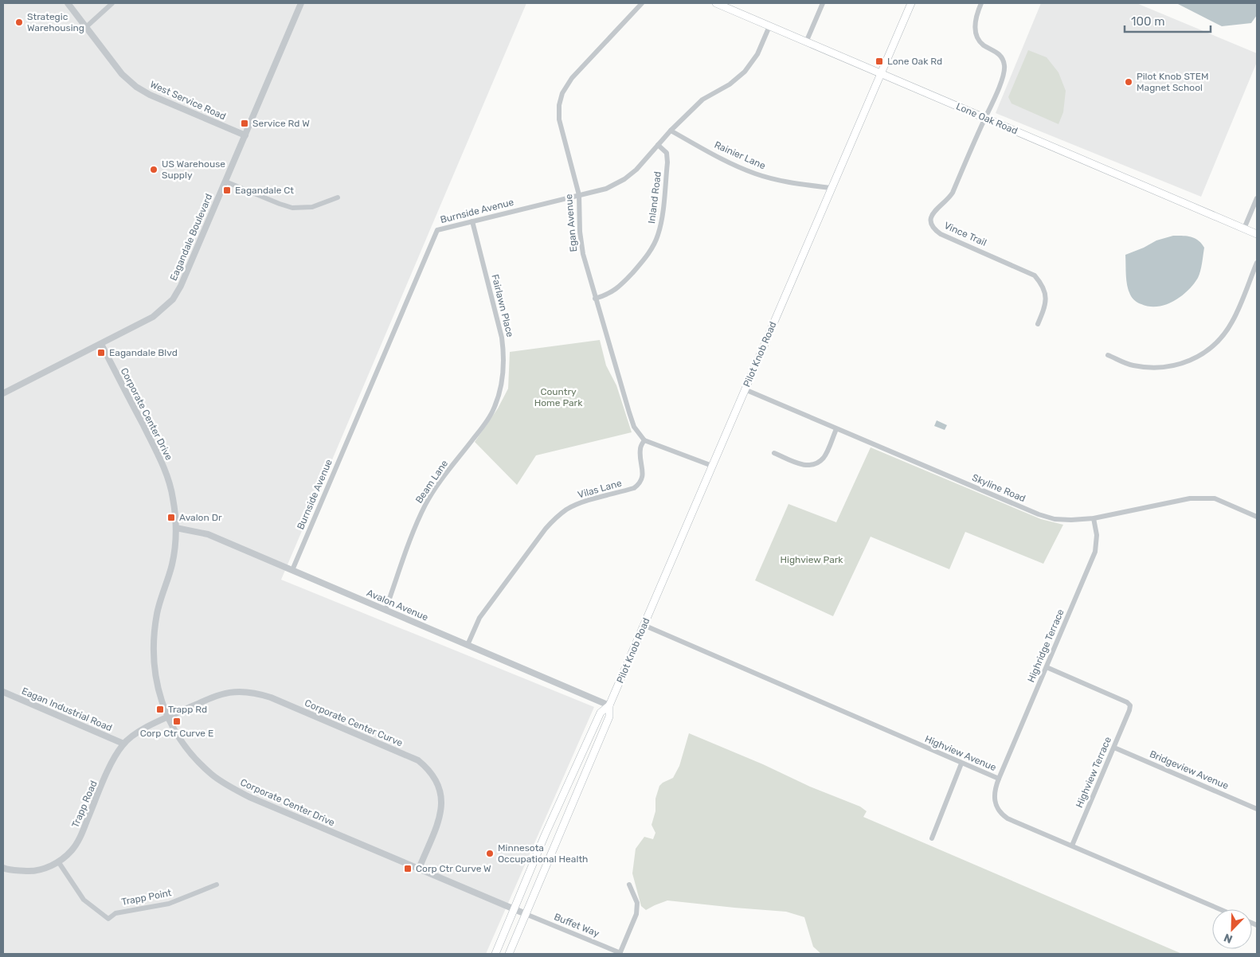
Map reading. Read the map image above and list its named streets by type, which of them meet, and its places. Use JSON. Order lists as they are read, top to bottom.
{
  "streets": {
    "main road": ["Lone Oak Road", "Pilot Knob Road"],
    "street": [
      "West Service Road",
      "Rainier Lane",
      "Inland Road",
      "Burnside Avenue",
      "Egan Avenue",
      "Vince Trail",
      "Eagandale Boulevard",
      "Fairlawn Place",
      "Corporate Center Drive",
      "Beam Lane",
      "Skyline Road",
      "Vilas Lane",
      "Avalon Avenue",
      "Highridge Terrace",
      "Eagan Industrial Road",
      "Corporate Center Curve",
      "Highview Avenue",
      "Bridgeview Avenue",
      "Highview Terrace",
      "Trapp Road",
      "Trapp Point",
      "Buffet Way"
    ]
  },
  "crossings": [
    ["West Service Road", "Eagandale Boulevard"],
    ["Lone Oak Road", "Burnside Avenue"],
    ["Lone Oak Road", "Vince Trail"],
    ["Lone Oak Road", "Pilot Knob Road"],
    ["Rainier Lane", "Burnside Avenue"],
    ["Rainier Lane", "Pilot Knob Road"],
    ["Inland Road", "Burnside Avenue"],
    ["Inland Road", "Egan Avenue"],
    ["Burnside Avenue", "Egan Avenue"],
    ["Burnside Avenue", "Fairlawn Place"],
    ["Burnside Avenue", "Avalon Avenue"],
    ["Egan Avenue", "Vilas Lane"],
    ["Eagandale Boulevard", "Corporate Center Drive"],
    ["Fairlawn Place", "Beam Lane"],
    ["Pilot Knob Road", "Corporate Center Drive"],
    ["Pilot Knob Road", "Skyline Road"],
    ["Pilot Knob Road", "Avalon Avenue"],
    ["Pilot Knob Road", "Highview Avenue"],
    ["Pilot Knob Road", "Buffet Way"],
    ["Corporate Center Drive", "Avalon Avenue"],
    ["Corporate Center Drive", "Corporate Center Curve"],
    ["Corporate Center Drive", "Trapp Road"],
    ["Corporate Center Drive", "Buffet Way"],
    ["Beam Lane", "Avalon Avenue"],
    ["Skyline Road", "Highridge Terrace"],
    ["Vilas Lane", "Avalon Avenue"],
    ["Highridge Terrace", "Highview Avenue"],
    ["Highridge Terrace", "Highview Terrace"],
    ["Eagan Industrial Road", "Trapp Road"],
    ["Corporate Center Curve", "Trapp Road"],
    ["Highview Avenue", "Highview Terrace"],
    ["Bridgeview Avenue", "Highview Terrace"],
    ["Trapp Road", "Trapp Point"]
  ],
  "parks": ["Country Home Park", "Highview Park"],
  "places": {
    "other": [
      "Strategic Warehousing",
      "Pilot Knob STEM Magnet School",
      "US Warehouse Supply",
      "Minnesota Occupational Health"
    ],
    "transit": [
      "Lone Oak Rd",
      "Service Rd W",
      "Eagandale Ct",
      "Eagandale Blvd",
      "Avalon Dr",
      "Trapp Rd",
      "Corp Ctr Curve E",
      "Corp Ctr Curve W"
    ]
  },
  "scale_bar": "100 m",
  "north": "bottom left"
}
